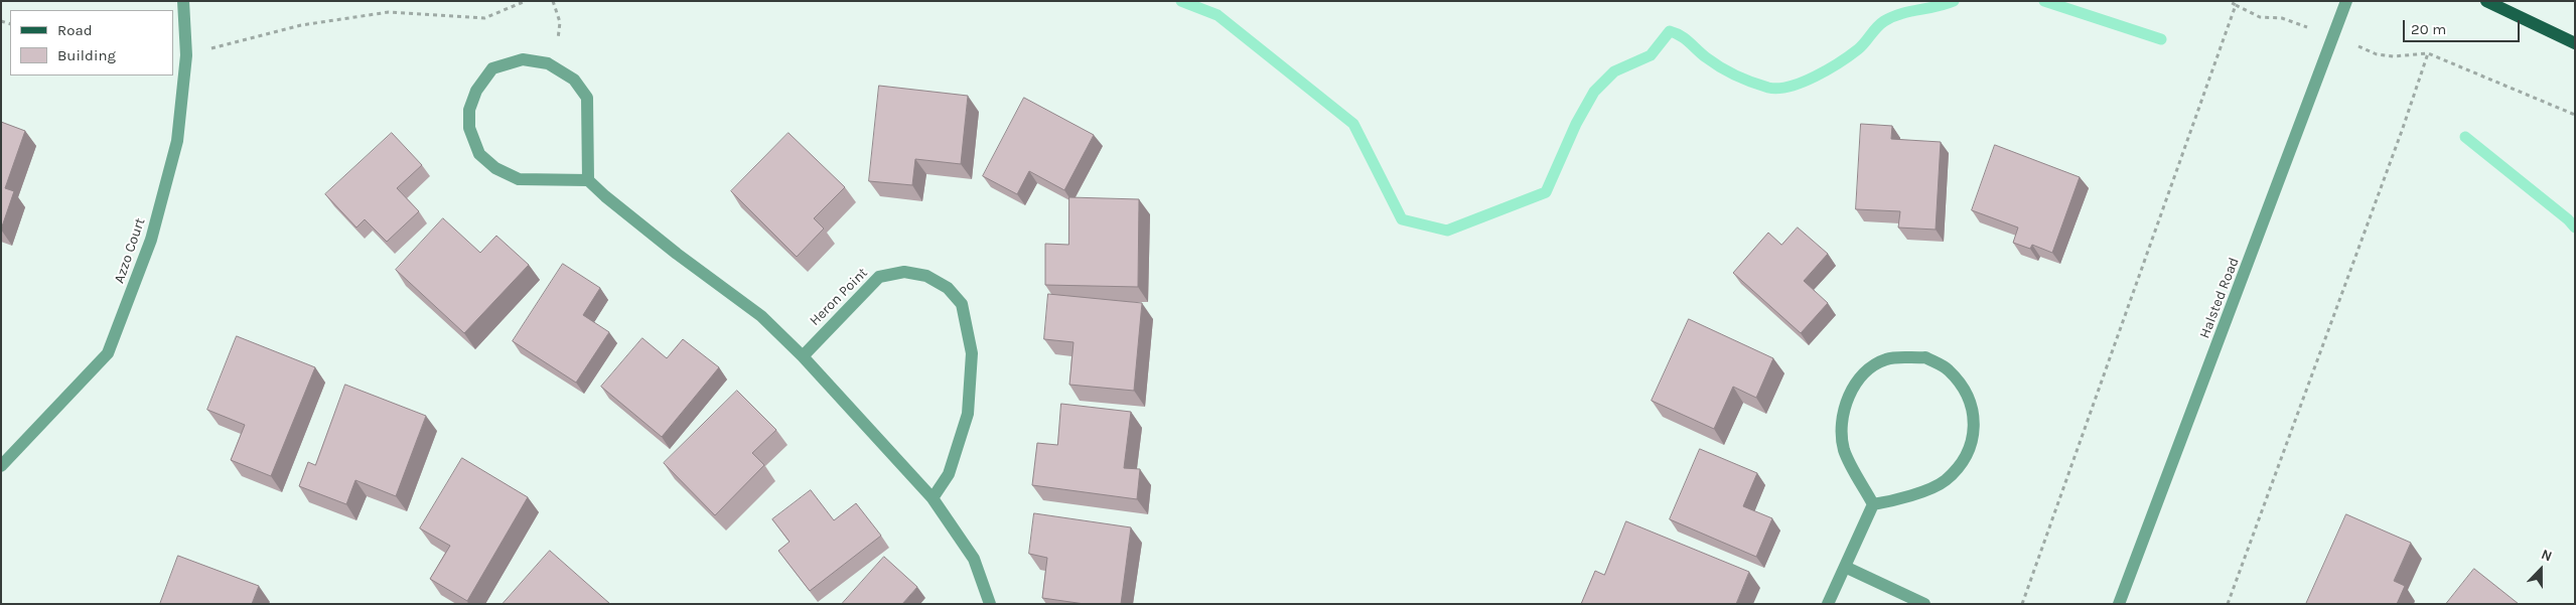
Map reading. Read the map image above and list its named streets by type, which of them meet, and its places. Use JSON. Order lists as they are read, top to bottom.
{
  "streets": {
    "street": ["Azzo Court", "Heron Point", "Halsted Road"]
  },
  "legend": ["Road", "Building"],
  "scale_bar": "20 m",
  "north": "top"
}
